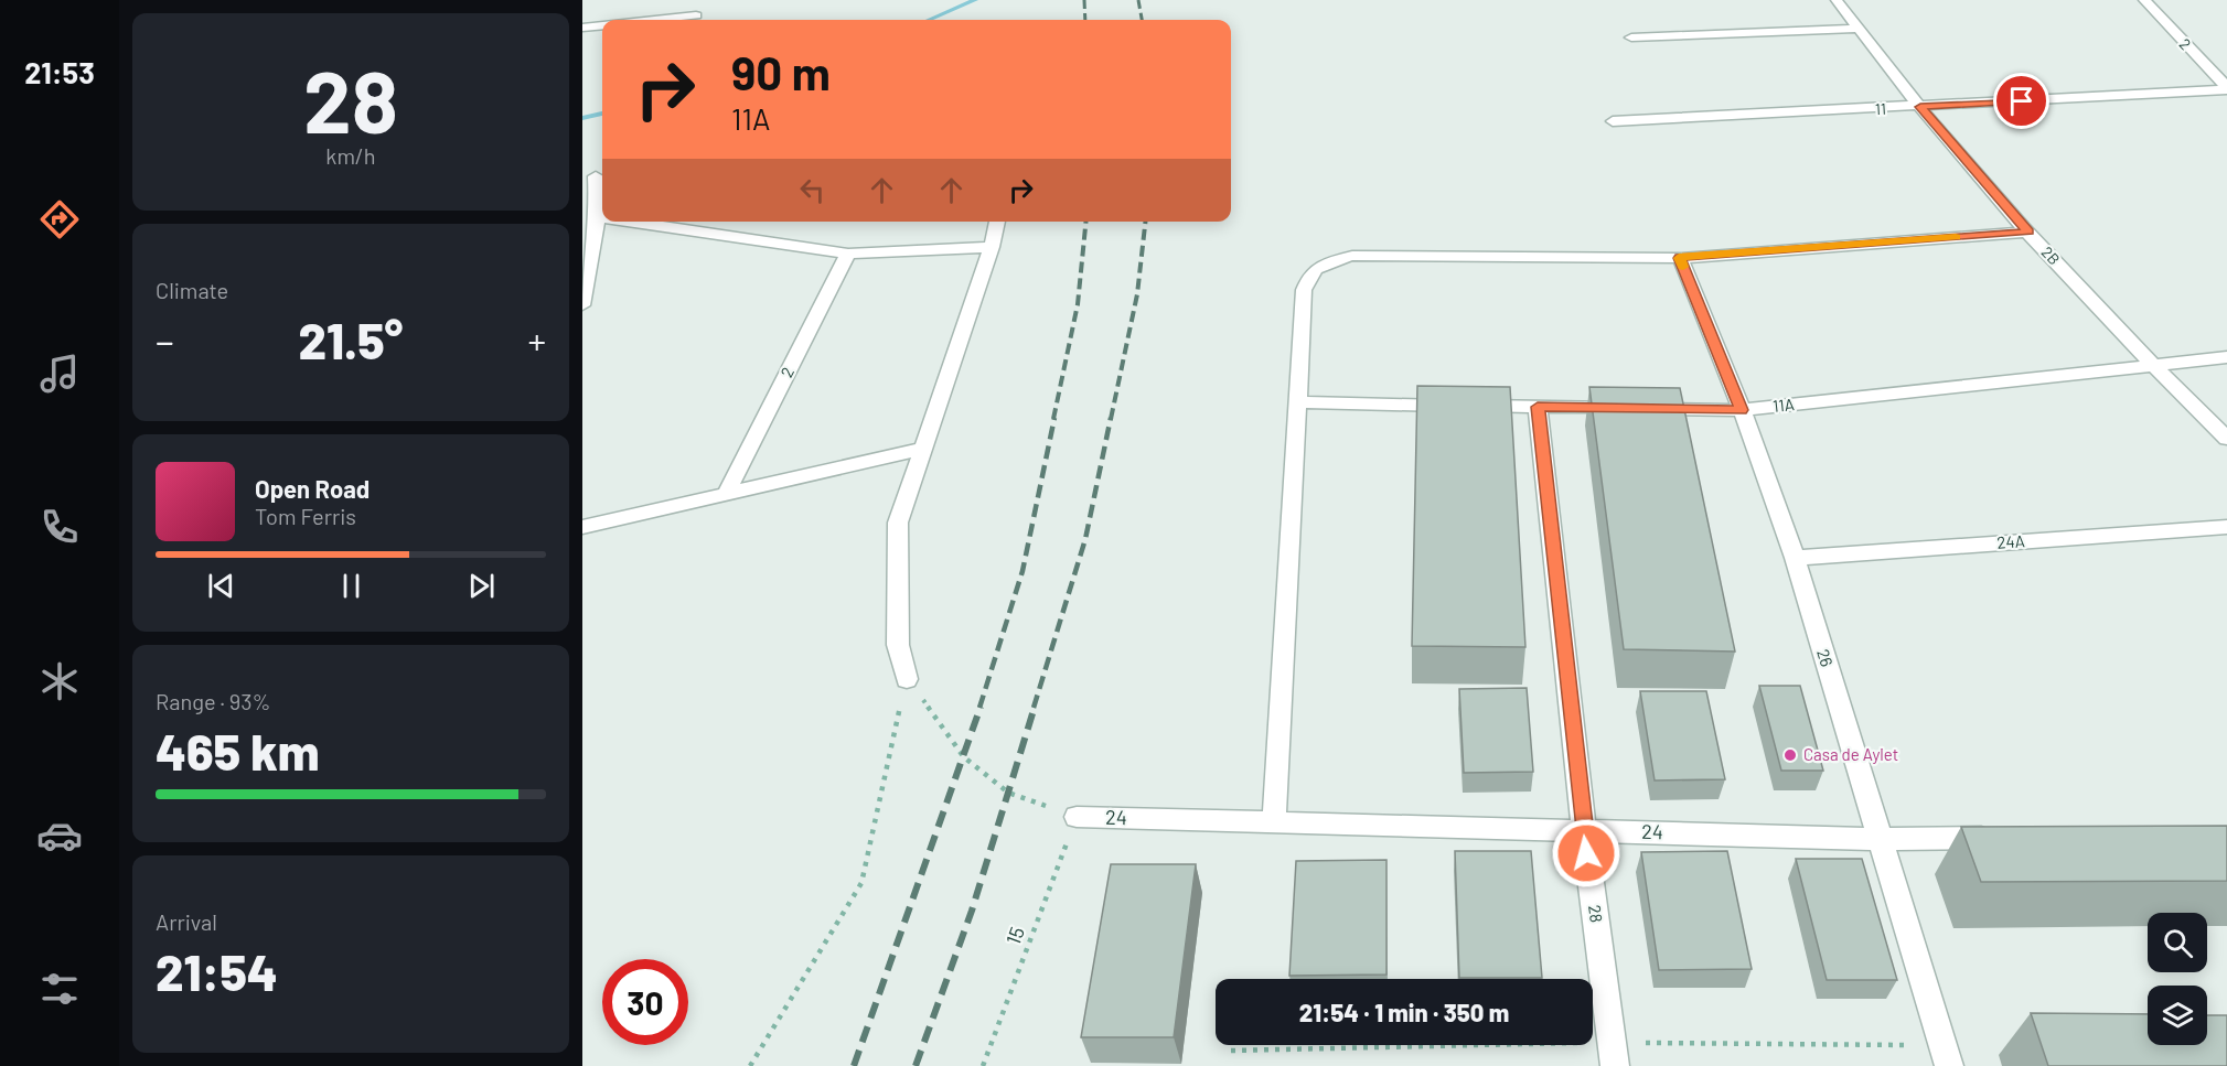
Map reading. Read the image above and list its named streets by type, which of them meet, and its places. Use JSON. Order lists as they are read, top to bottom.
{
  "streets": {
    "street": [
      "2",
      "11",
      "2B",
      "11A",
      "24A",
      "26",
      "24",
      "28"
    ],
    "path": ["15"]
  },
  "crossings": [
    ["2", "11"],
    ["11", "2B"],
    ["2B", "11A"],
    ["11A", "26"],
    ["11A", "28"],
    ["24A", "26"],
    ["26", "24"],
    ["24", "28"],
    ["24", "15"]
  ],
  "places": ["Casa de Aylet"],
  "page": {
    "tabs": "21:53",
    "tile": [
      ["28", "km/h"],
      "Climate",
      ["Range · 93%", "465 km"],
      ["Arrival", "21:54"]
    ],
    "turn": ["90 m", "11A"],
    "heat": ["−", "21.5°", "+"],
    "song": ["Open Road", "Tom Ferris"],
    "limit": "30",
    "trip": "21:54 · 1 min · 350 m"
  }
}
